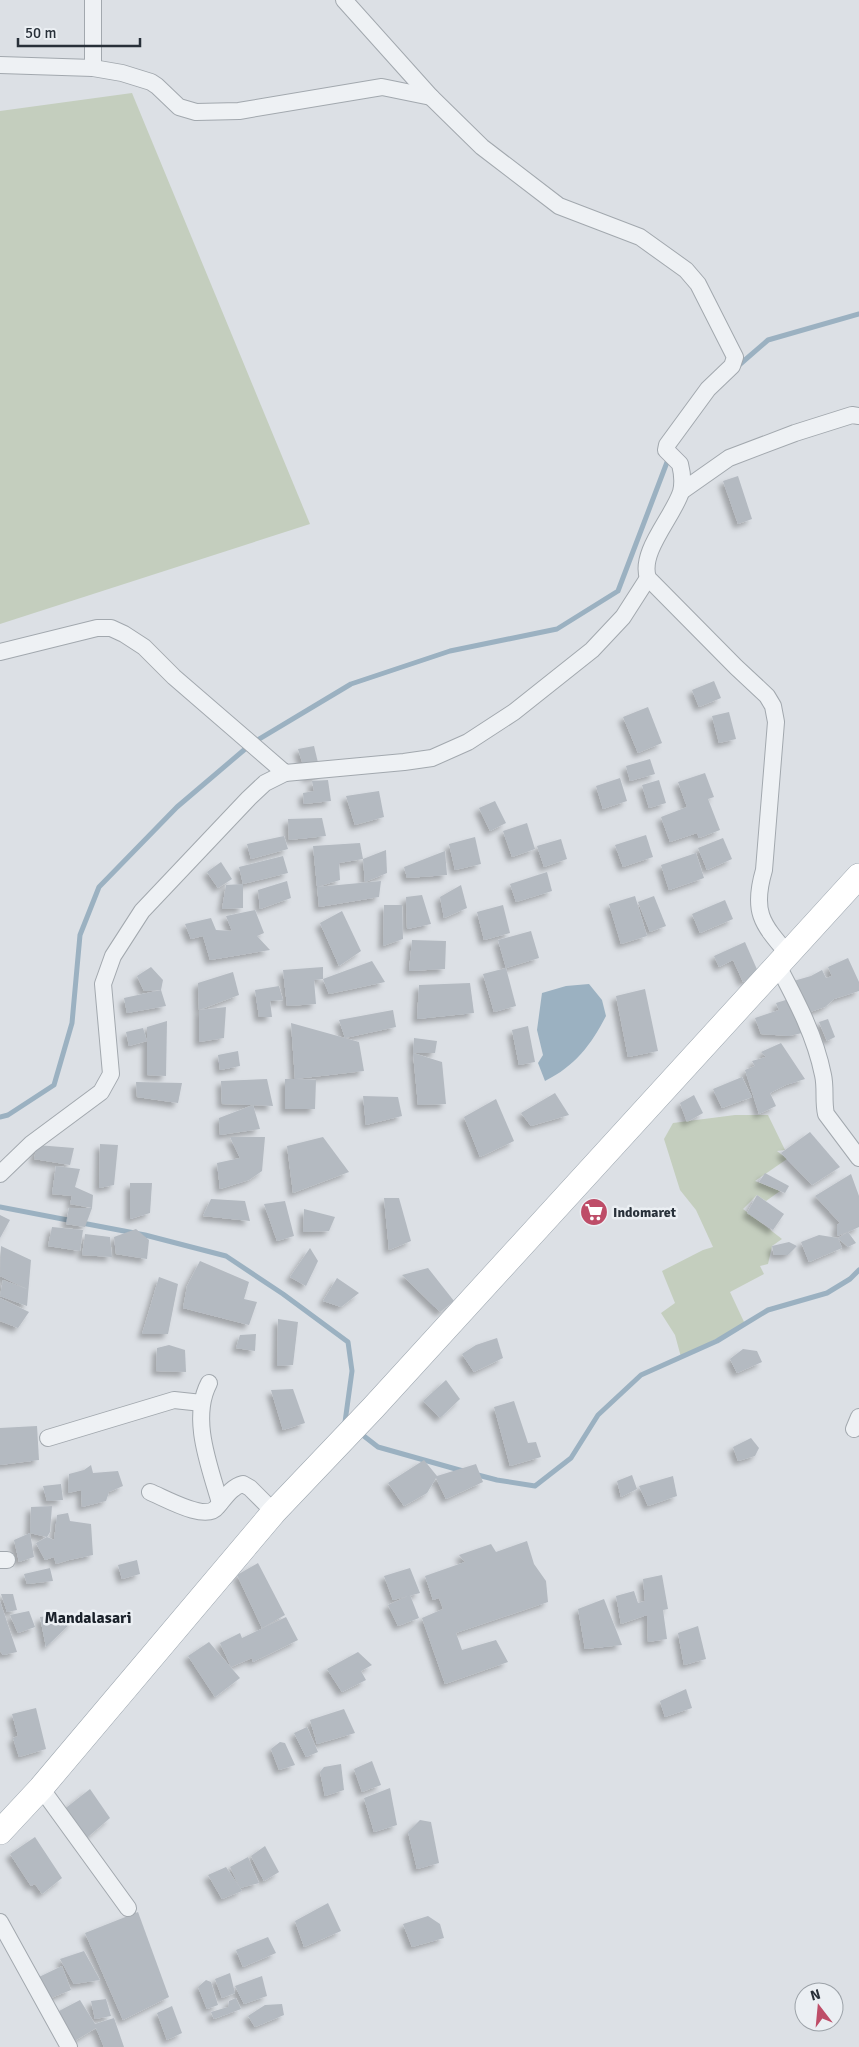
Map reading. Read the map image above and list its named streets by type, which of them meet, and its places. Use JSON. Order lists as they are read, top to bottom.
{
  "districts": ["Mandalasari"],
  "places": {
    "supermarket": ["Indomaret"]
  },
  "scale_bar": "50 m",
  "north": "top"
}
